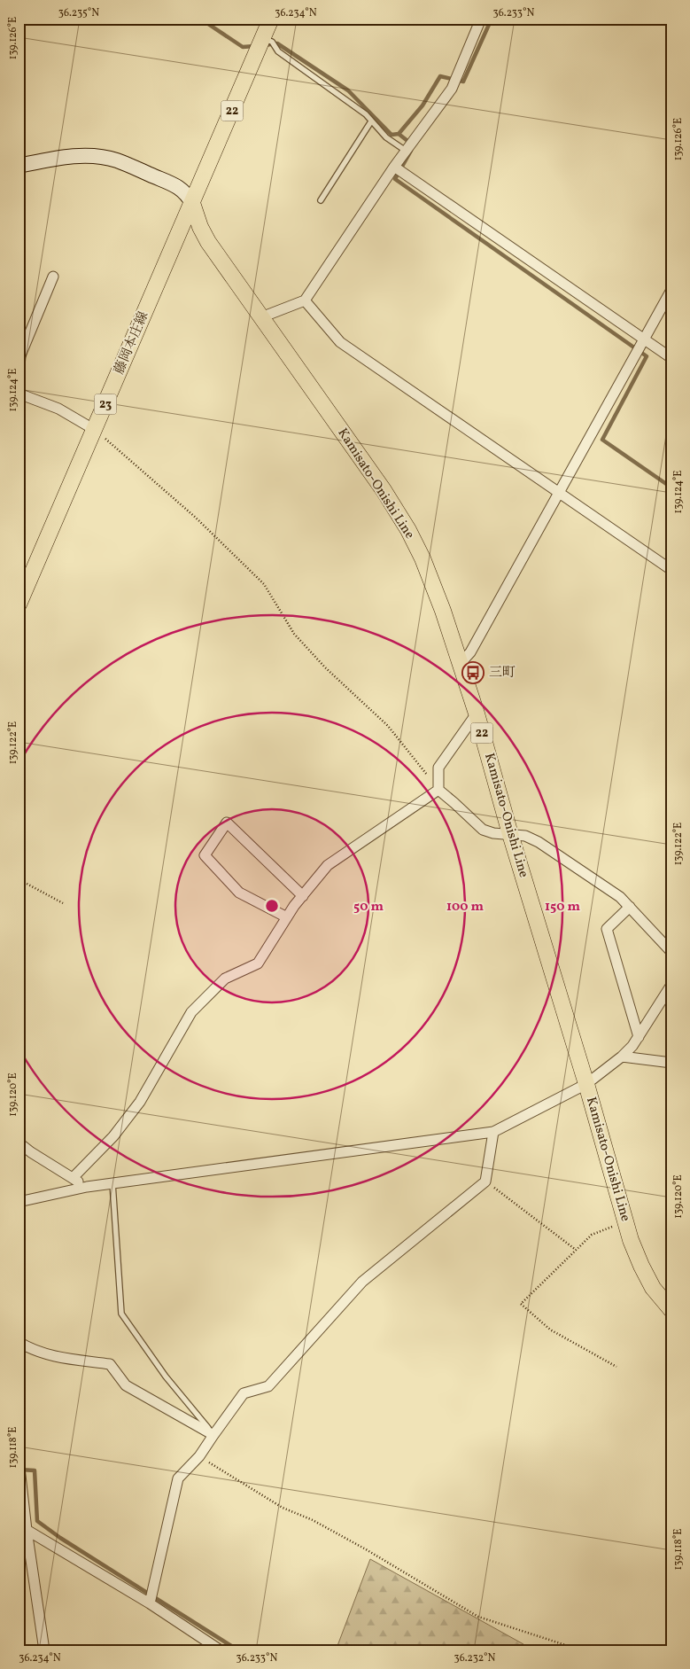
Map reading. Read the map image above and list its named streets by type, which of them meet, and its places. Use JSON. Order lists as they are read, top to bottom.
{
  "streets": {
    "main road": [
      "22",
      "藤岡本庄線",
      "23",
      "Kamisato-Onishi Line"
    ]
  },
  "crossings": [
    ["22", "藤岡本庄線"],
    ["22", "Kamisato-Onishi Line"],
    ["藤岡本庄線", "Kamisato-Onishi Line"]
  ],
  "places": {
    "bus stop": ["三町"]
  },
  "coordinates": [
    "36.235°N",
    "36.234°N",
    "36.233°N",
    "139.126°E",
    "139.124°E",
    "139.122°E",
    "139.120°E",
    "139.118°E",
    "36.232°N"
  ],
  "rings": ["50 m", "100 m", "150 m"]
}
